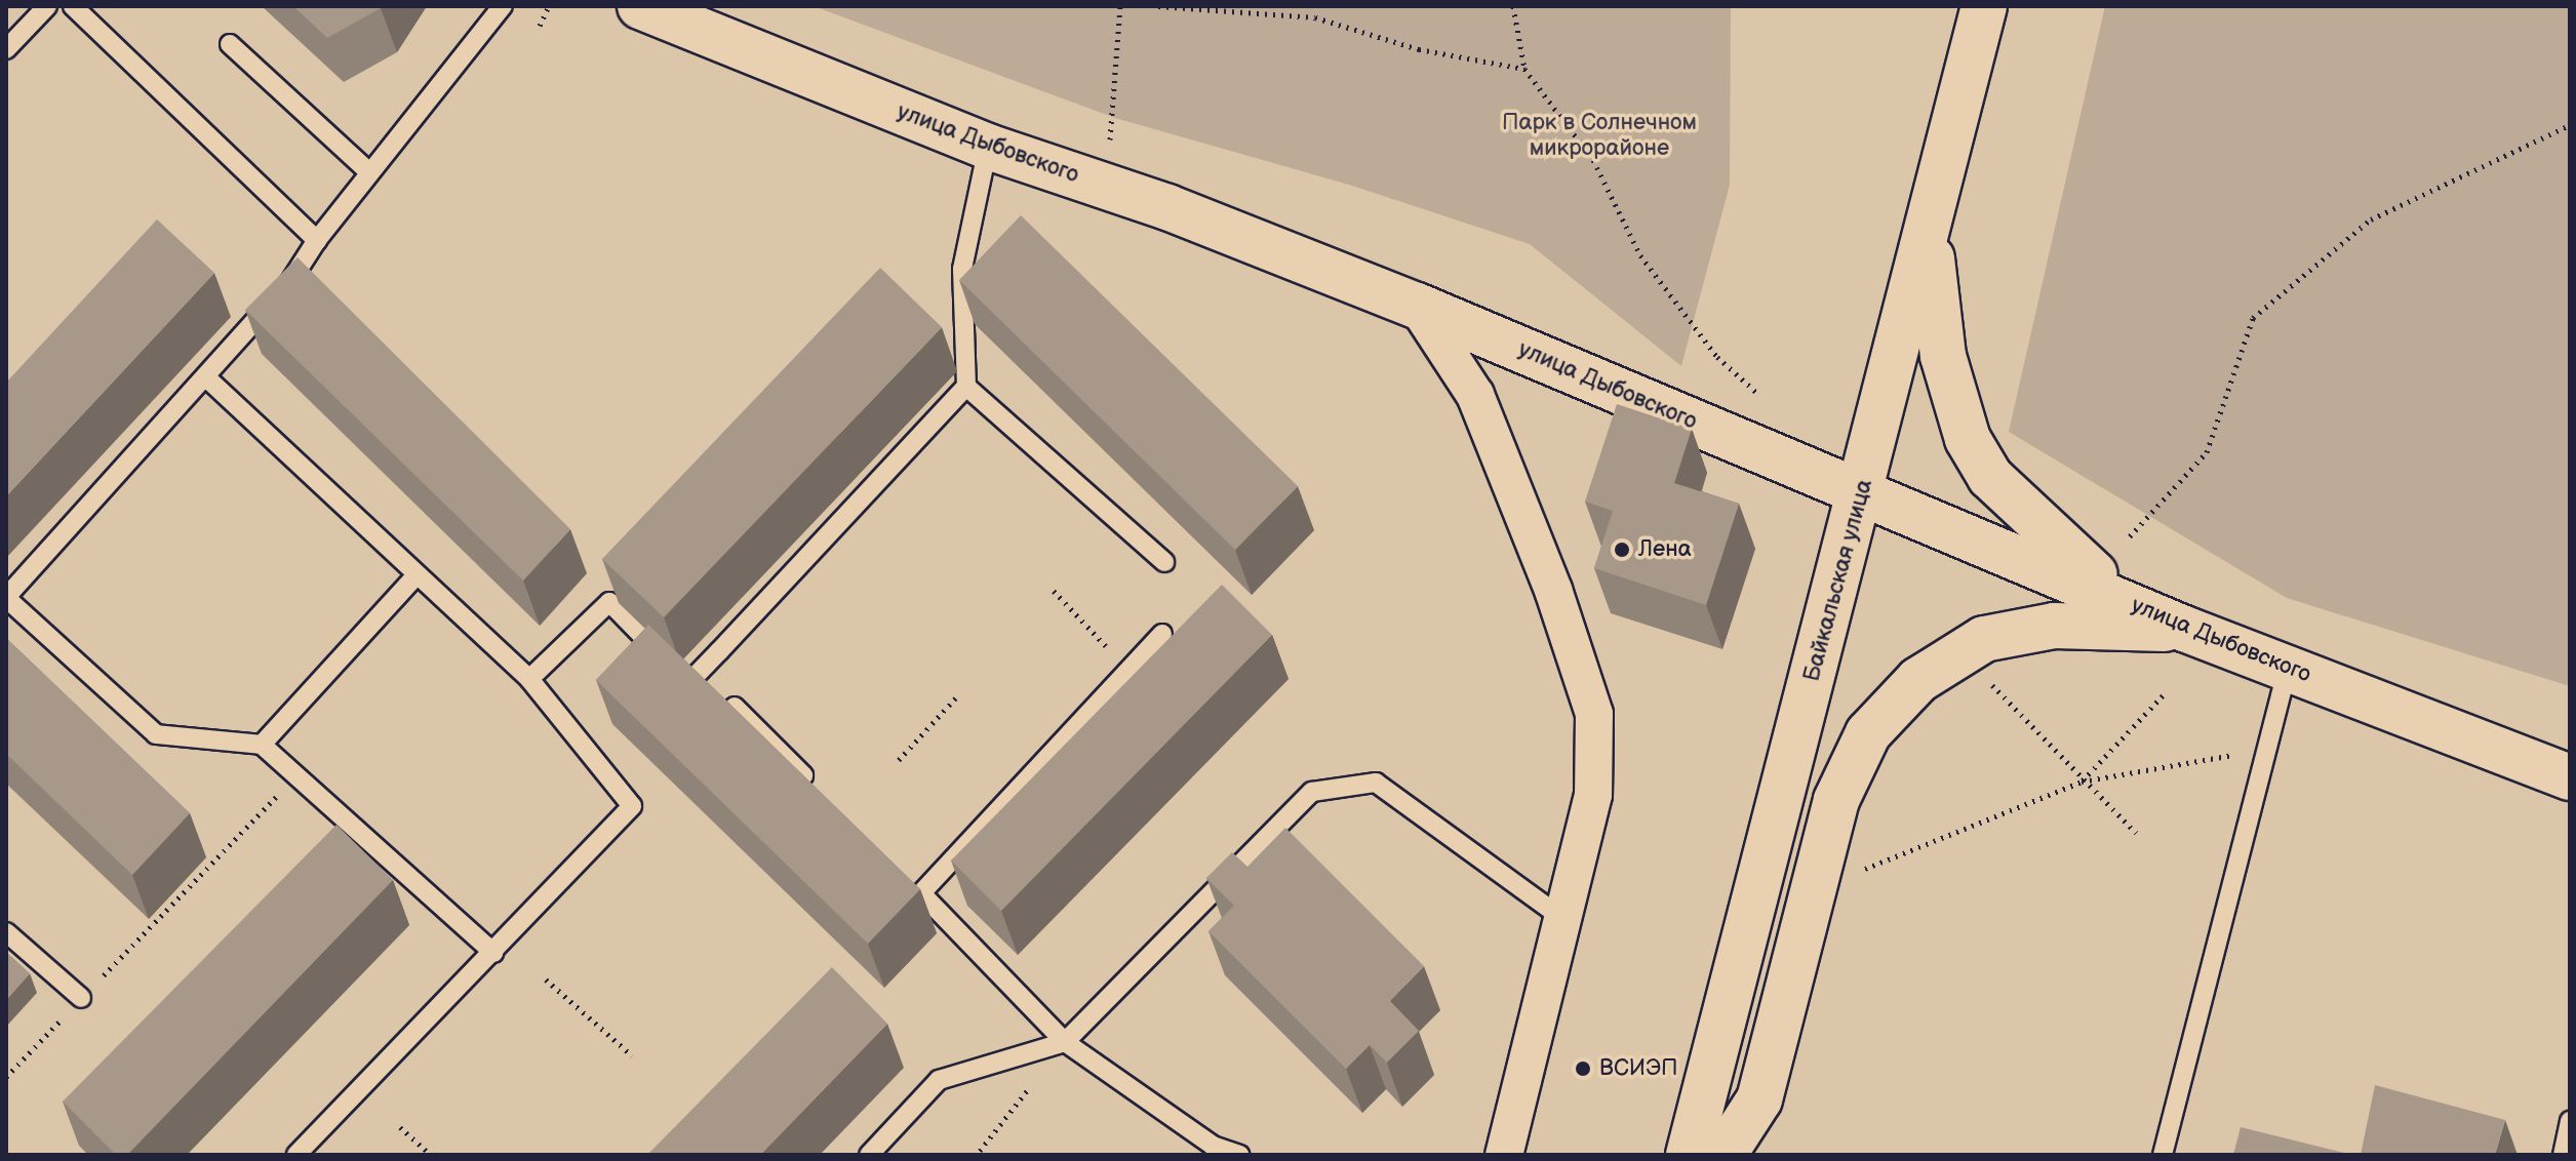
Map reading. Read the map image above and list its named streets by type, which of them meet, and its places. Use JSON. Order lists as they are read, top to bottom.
{
  "streets": {
    "main road": ["улица Дыбовского", "Байкальская улица"]
  },
  "crossings": [
    ["улица Дыбовского", "Байкальская улица"]
  ],
  "parks": ["Парк в Солнечном микрорайоне"],
  "places": ["Лена", "ВСИЭП"]
}
